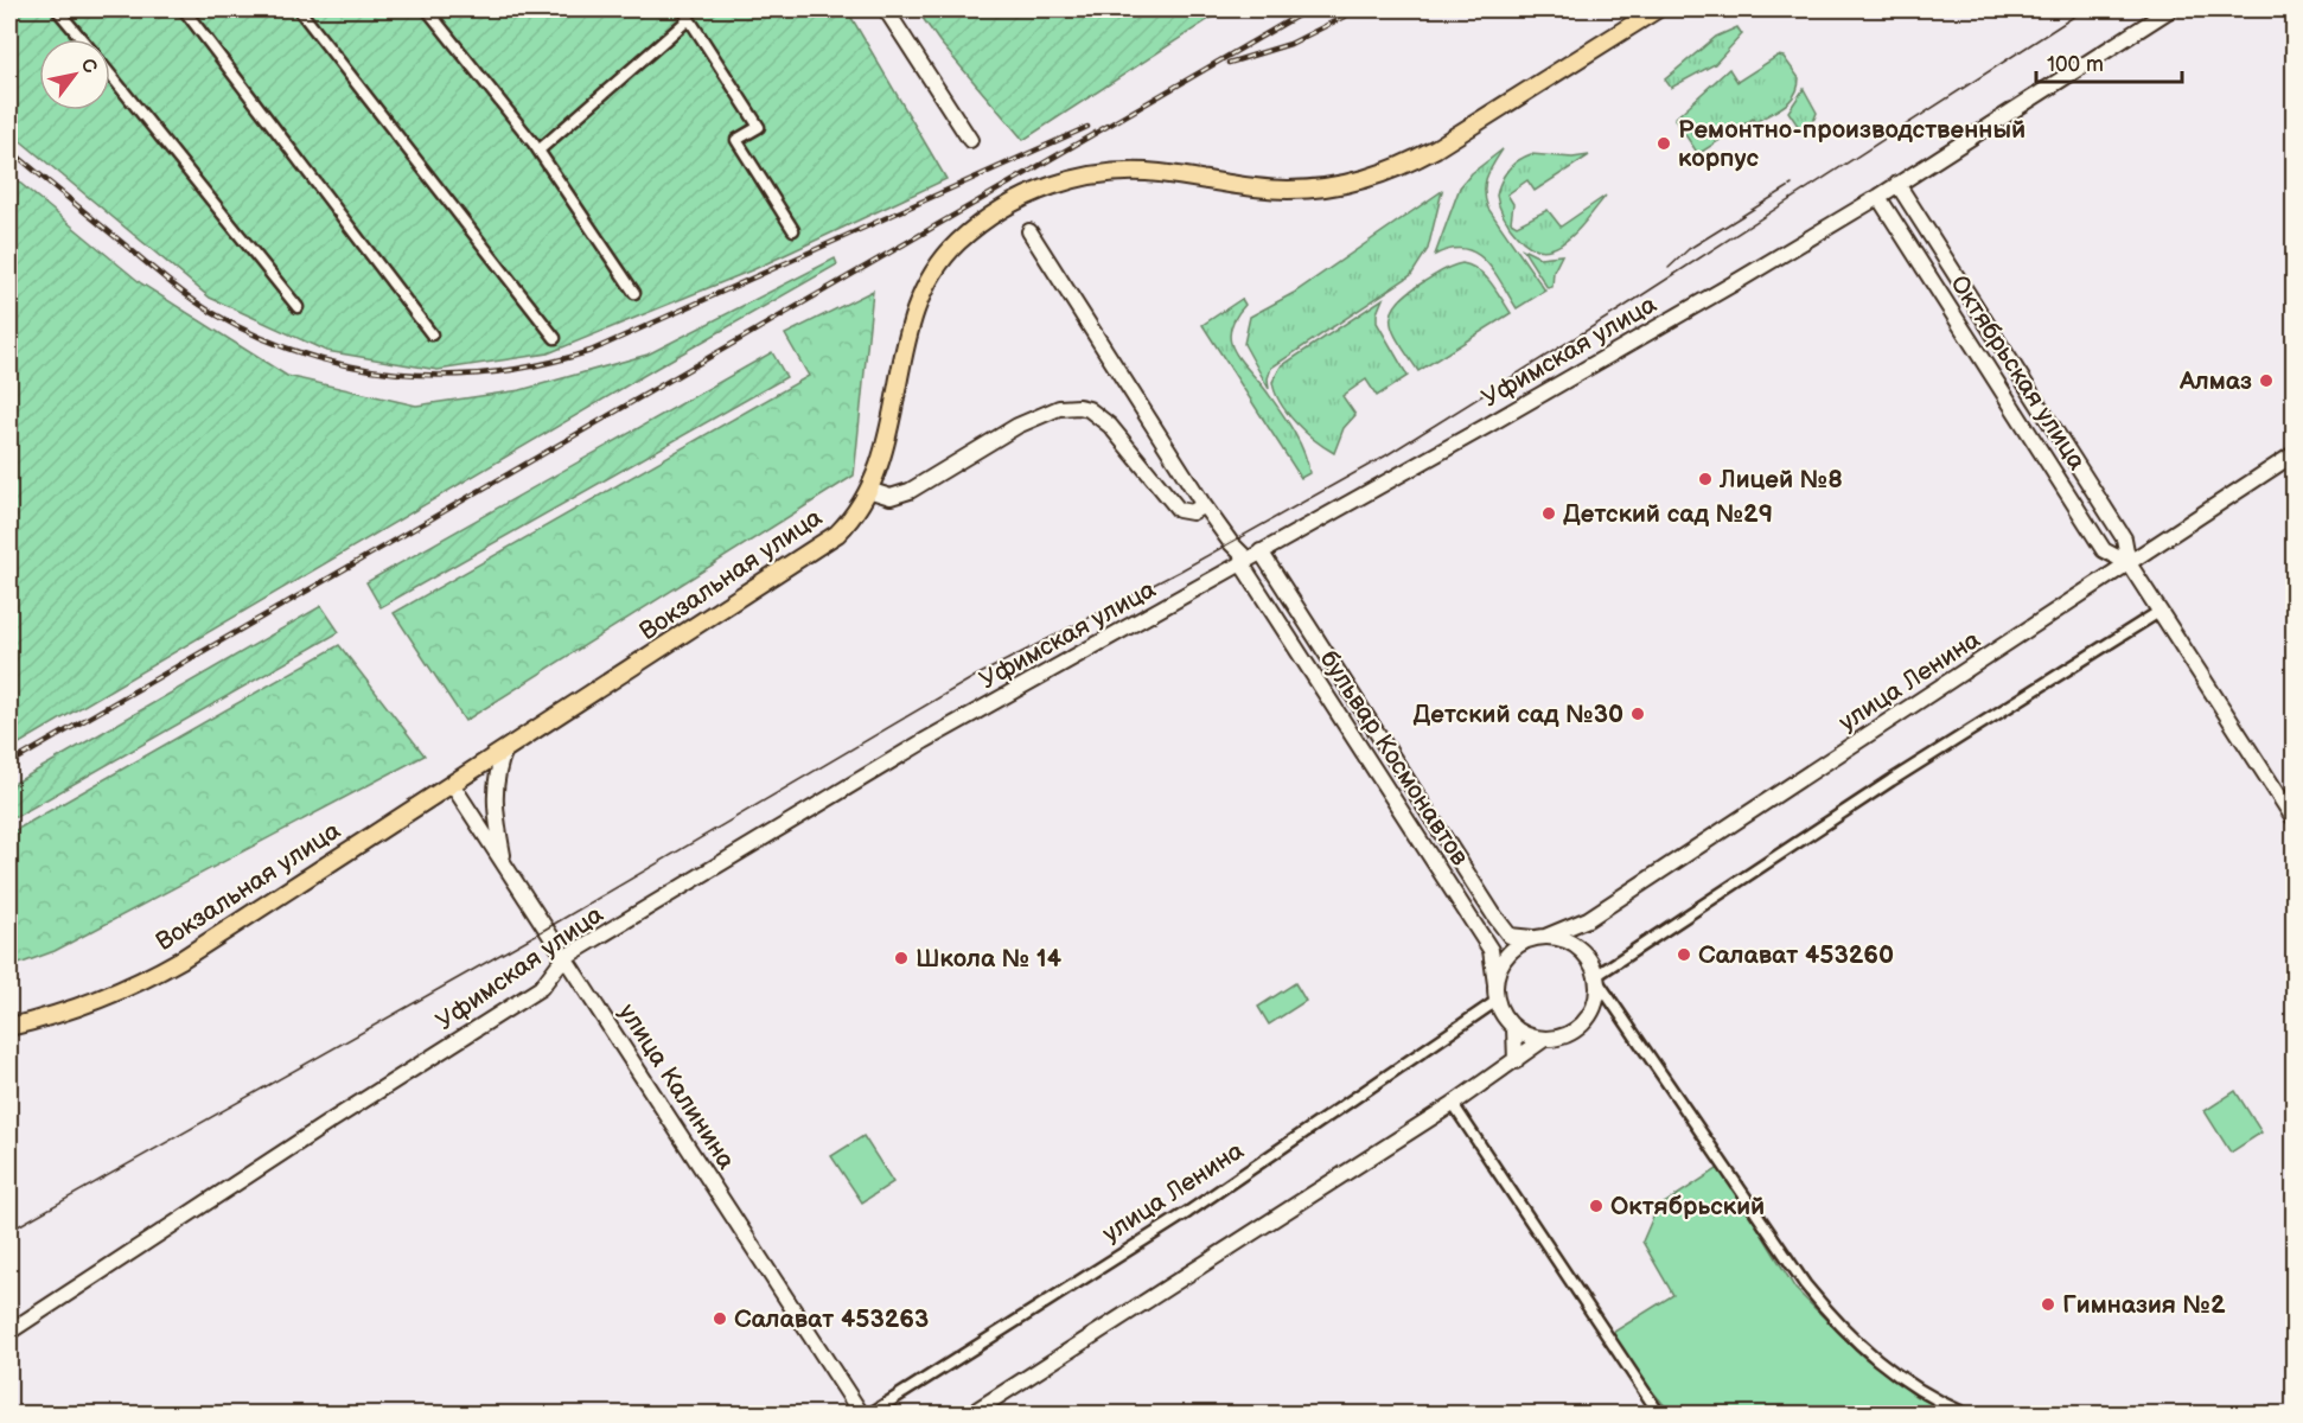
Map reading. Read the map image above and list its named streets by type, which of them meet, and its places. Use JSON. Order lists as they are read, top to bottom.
{
  "streets": {
    "main road": ["Вокзальная улица"],
    "street": [
      "Уфимская улица",
      "Октябрьская улица",
      "улица Ленина",
      "бульвар Космонавтов",
      "улица Калинина"
    ]
  },
  "crossings": [
    ["Уфимская улица", "Октябрьская улица"],
    ["Уфимская улица", "бульвар Космонавтов"],
    ["Уфимская улица", "улица Калинина"],
    ["Октябрьская улица", "улица Ленина"],
    ["Вокзальная улица", "улица Калинина"],
    ["улица Ленина", "бульвар Космонавтов"]
  ],
  "places": [
    "Ремонтно-производственный корпус",
    "Алмаз",
    "Лицей №8",
    "Детский сад №29",
    "Детский сад №30",
    "Салават 453260",
    "Школа № 14",
    "Октябрьский",
    "Гимназия №2",
    "Салават 453263"
  ],
  "scale_bar": "100 m",
  "north": "top right"
}
